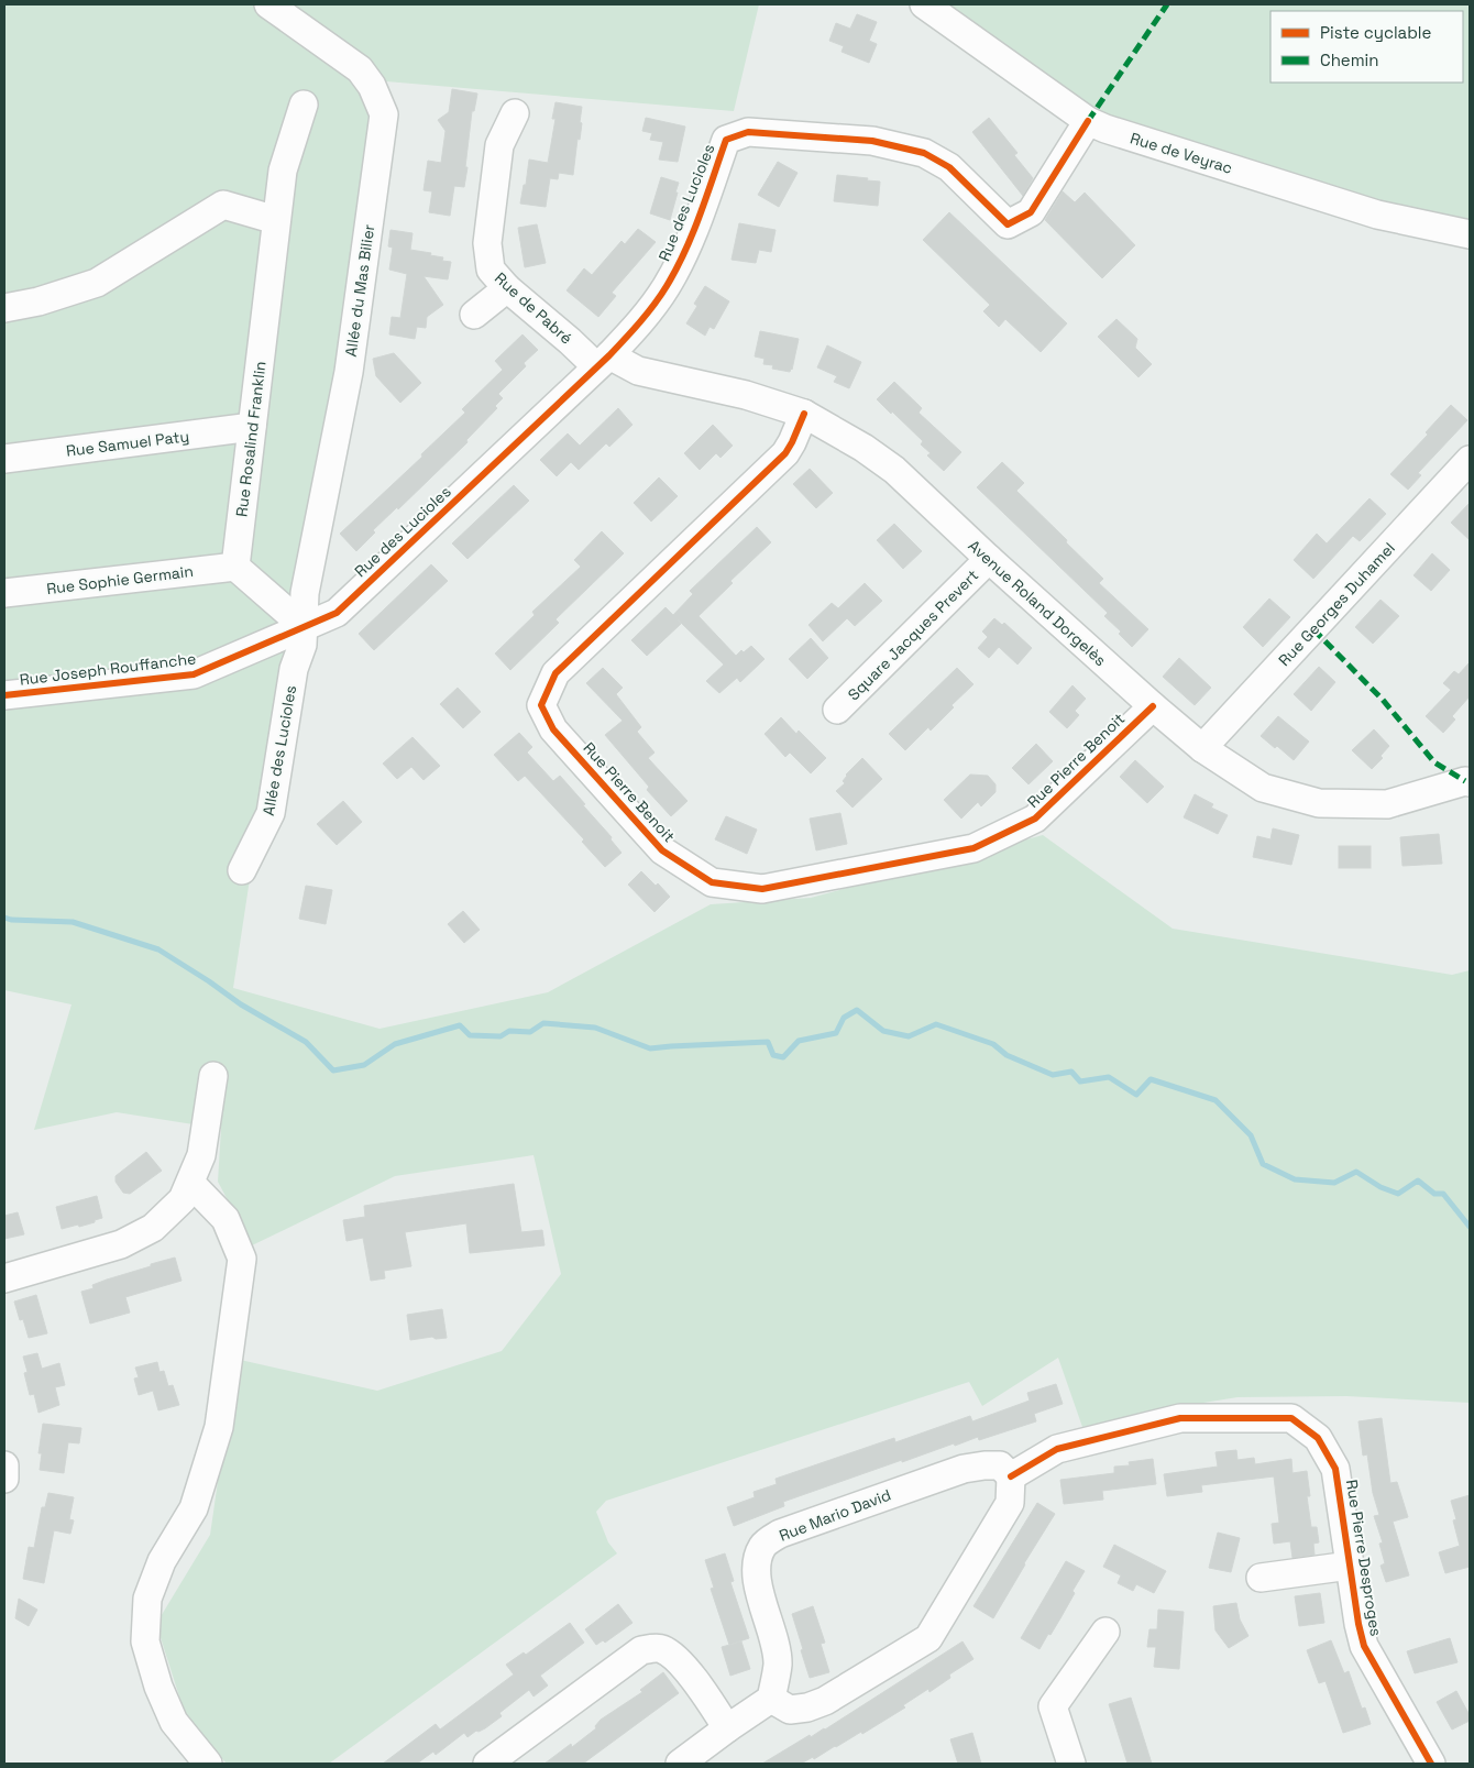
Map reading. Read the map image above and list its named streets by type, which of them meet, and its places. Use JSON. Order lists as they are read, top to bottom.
{
  "streets": {
    "street": [
      "Rue de Veyrac",
      "Rue des Lucioles",
      "Allée du Mas Bilier",
      "Rue de Pabré",
      "Rue Rosalind Franklin",
      "Rue Samuel Paty",
      "Rue Sophie Germain",
      "Avenue Roland Dorgelès",
      "Rue Georges Duhamel",
      "Square Jacques Prevert",
      "Rue Joseph Rouffanche",
      "Allée des Lucioles",
      "Rue Pierre Benoit",
      "Rue Mario David",
      "Rue Pierre Desproges"
    ]
  },
  "crossings": [
    ["Rue de Veyrac", "Rue des Lucioles"],
    ["Rue des Lucioles", "Allée du Mas Bilier"],
    ["Rue des Lucioles", "Rue de Pabré"],
    ["Rue des Lucioles", "Avenue Roland Dorgelès"],
    ["Rue des Lucioles", "Rue Joseph Rouffanche"],
    ["Rue des Lucioles", "Allée des Lucioles"],
    ["Allée du Mas Bilier", "Rue Joseph Rouffanche"],
    ["Allée du Mas Bilier", "Allée des Lucioles"],
    ["Rue de Pabré", "Avenue Roland Dorgelès"],
    ["Rue Rosalind Franklin", "Rue Samuel Paty"],
    ["Rue Rosalind Franklin", "Rue Sophie Germain"],
    ["Avenue Roland Dorgelès", "Rue Georges Duhamel"],
    ["Avenue Roland Dorgelès", "Square Jacques Prevert"],
    ["Avenue Roland Dorgelès", "Rue Pierre Benoit"],
    ["Rue Joseph Rouffanche", "Allée des Lucioles"],
    ["Rue Mario David", "Rue Pierre Desproges"]
  ],
  "legend": ["Piste cyclable", "Chemin"]
}
